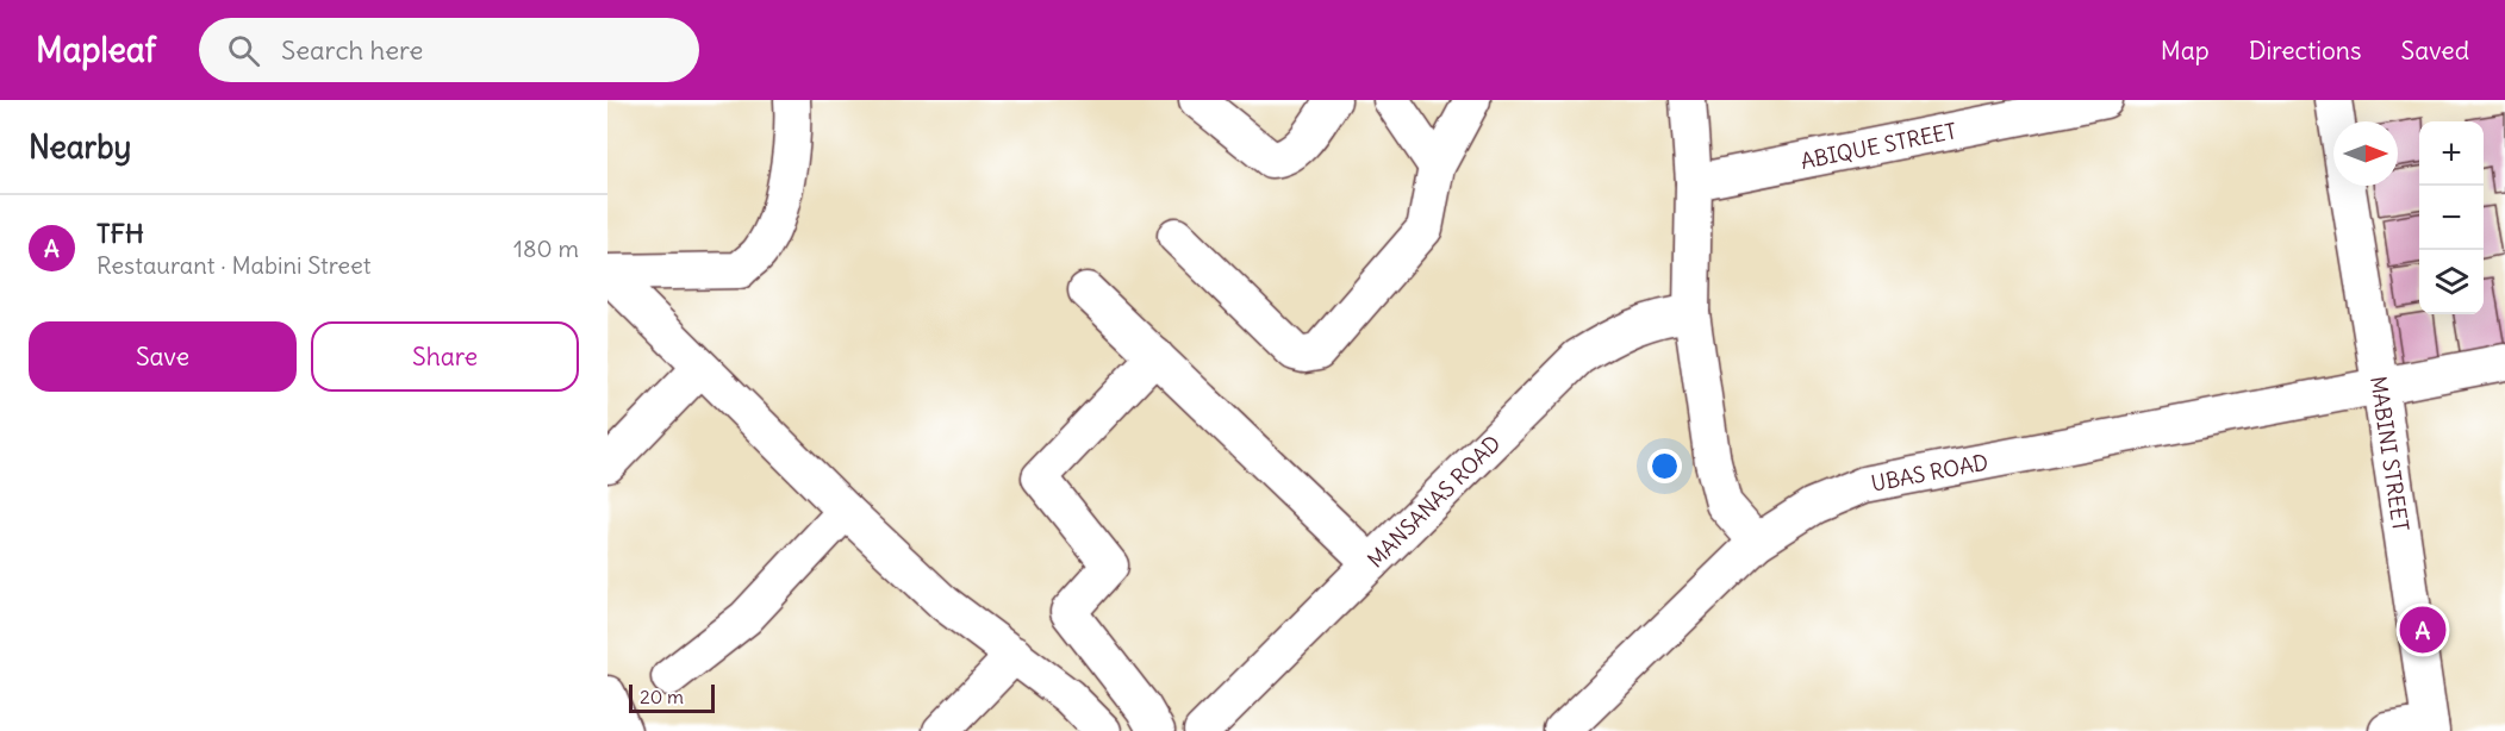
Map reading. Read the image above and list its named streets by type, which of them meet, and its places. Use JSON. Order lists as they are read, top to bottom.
{
  "streets": {
    "street": [
      "ABIQUE STREET",
      "MABINI STREET",
      "UBAS ROAD",
      "MANSANAS ROAD"
    ]
  },
  "crossings": [
    ["MABINI STREET", "UBAS ROAD"]
  ],
  "scale_bar": "20 m",
  "north": "right",
  "page": {
    "header": "Mapleaf",
    "search": "Search here",
    "nav": ["Map", "Directions", "Saved"],
    "heading": "Nearby",
    "map_buttons": ["+", "−"],
    "list": [
      {
        "mark": "A",
        "name": "TFH",
        "note": "Restaurant · Mabini Street",
        "value": "180 m"
      }
    ],
    "buttons": ["Save", "Share"],
    "pins": "A",
    "scale": "20 m"
  }
}
